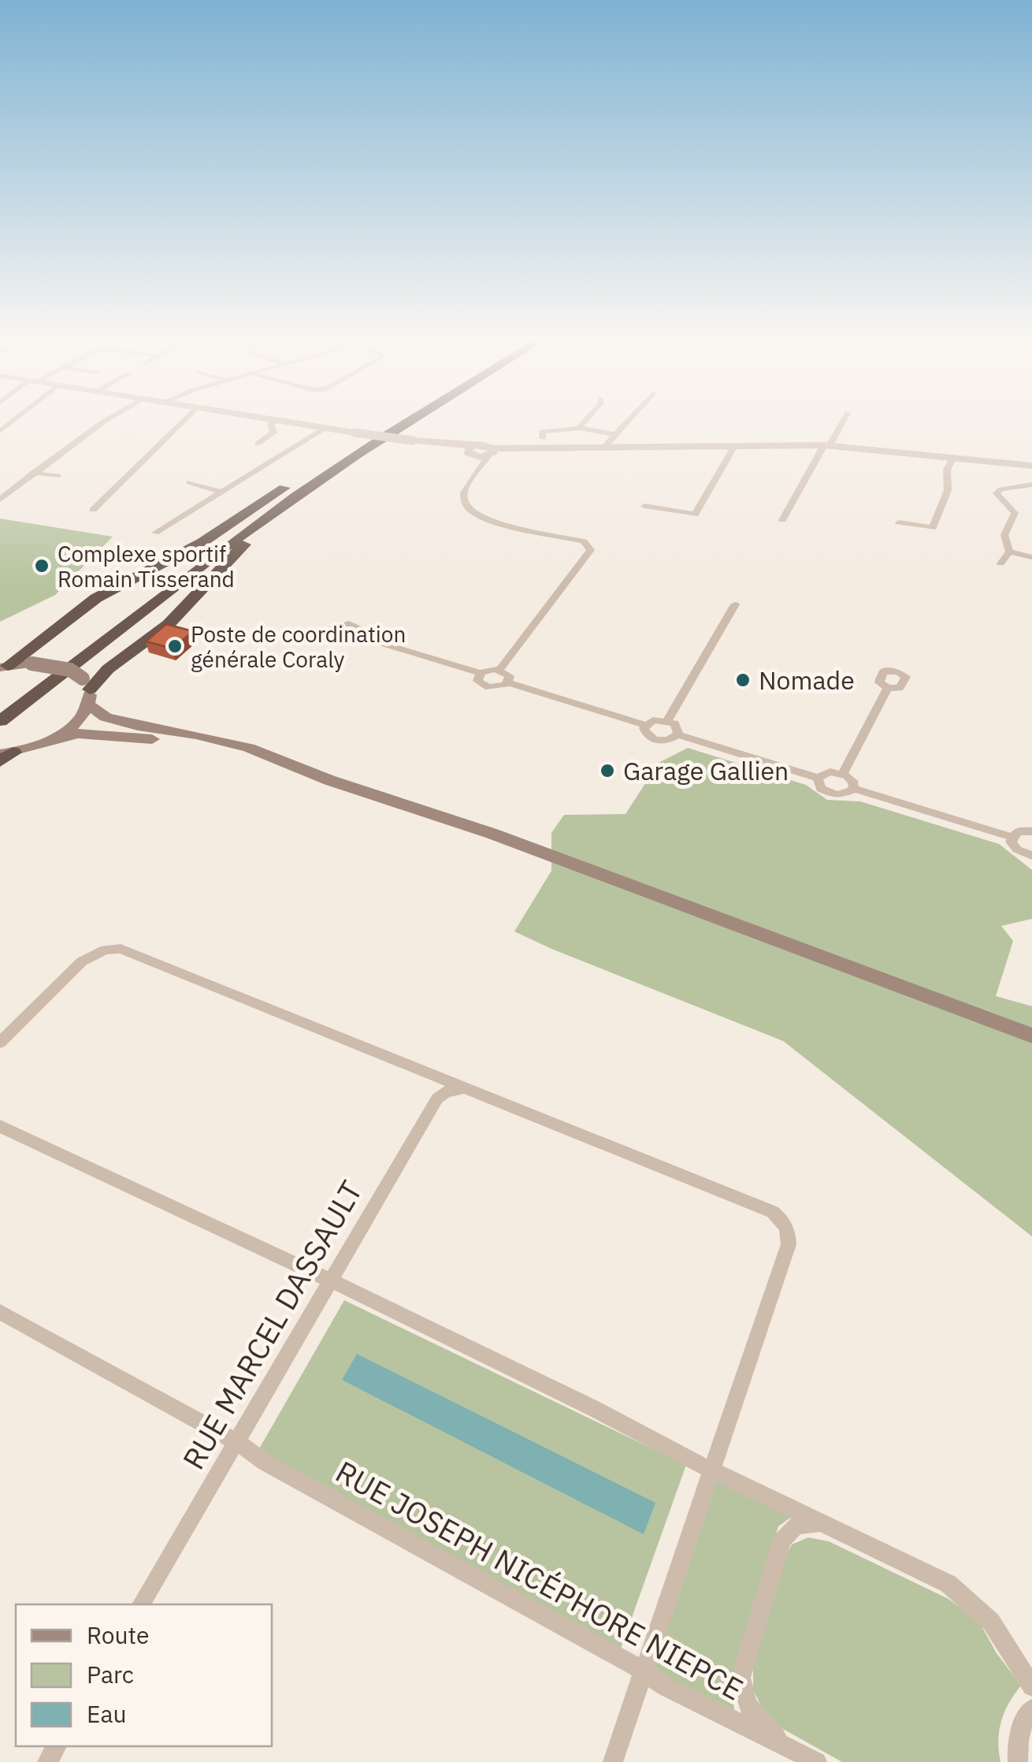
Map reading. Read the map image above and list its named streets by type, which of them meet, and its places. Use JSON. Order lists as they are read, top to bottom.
{
  "streets": {
    "street": ["RUE MARCEL DASSAULT", "RUE JOSEPH NICÉPHORE NIEPCE"]
  },
  "crossings": [
    ["RUE MARCEL DASSAULT", "RUE JOSEPH NICÉPHORE NIEPCE"]
  ],
  "places": [
    "Complexe sportif Romain Tisserand",
    "Poste de coordination générale Coraly",
    "Nomade",
    "Garage Gallien"
  ],
  "legend": ["Route", "Parc", "Eau"]
}
